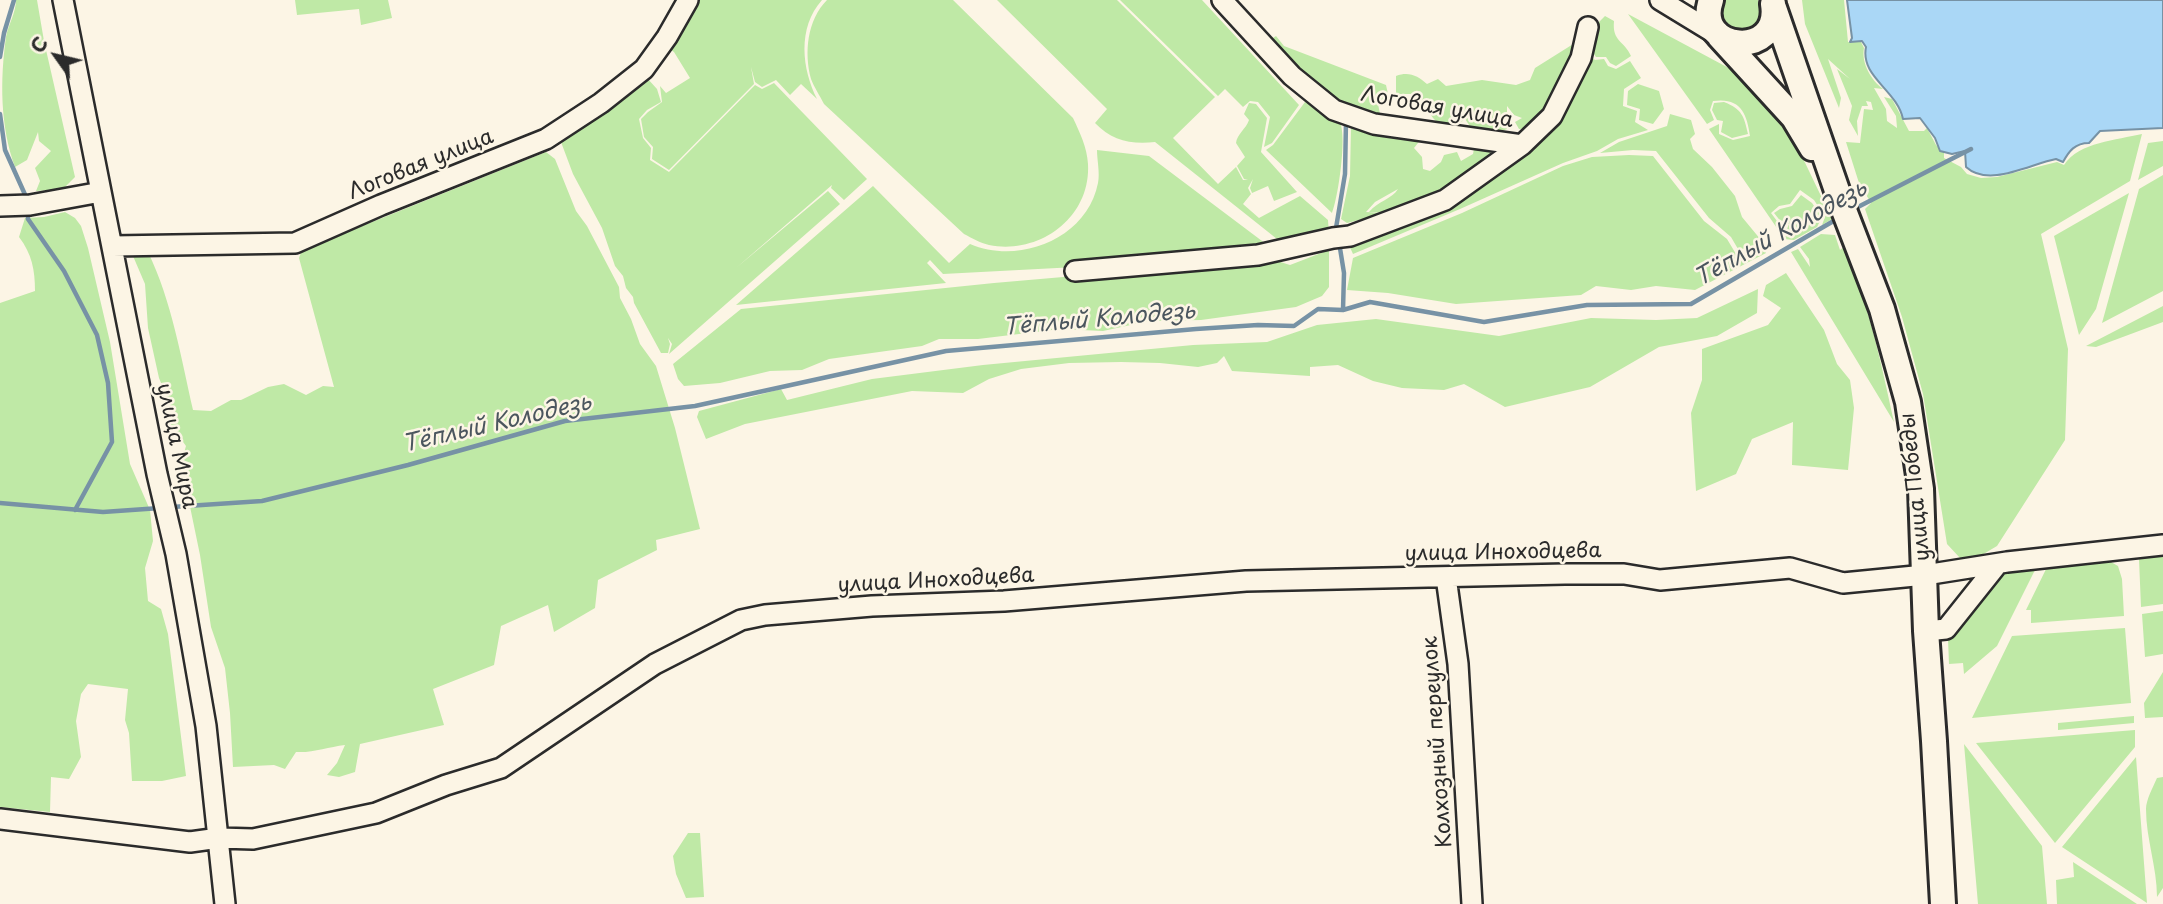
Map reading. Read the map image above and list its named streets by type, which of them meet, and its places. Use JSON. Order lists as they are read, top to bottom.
{
  "streets": {
    "main road": ["улица Победы"],
    "street": [
      "Логовая улица",
      "улица Мира",
      "улица Иноходцева",
      "Колхозный переулок"
    ]
  },
  "crossings": [
    ["Логовая улица", "улица Мира"],
    ["улица Мира", "улица Иноходцева"],
    ["улица Победы", "улица Иноходцева"],
    ["улица Иноходцева", "Колхозный переулок"]
  ],
  "water": ["Тёплый Колодезь"],
  "north": "top left"
}
